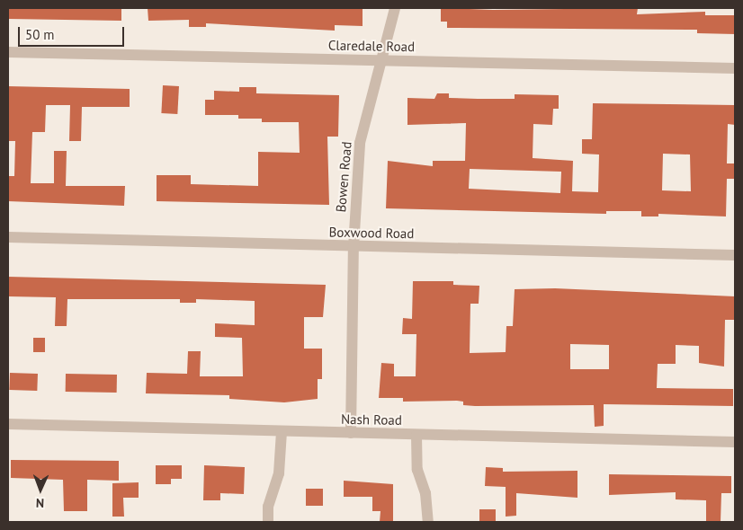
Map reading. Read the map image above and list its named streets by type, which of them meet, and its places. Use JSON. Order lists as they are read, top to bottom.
{
  "streets": {
    "street": [
      "Claredale Road",
      "Bowen Road",
      "Boxwood Road",
      "Nash Road"
    ]
  },
  "crossings": [
    ["Claredale Road", "Bowen Road"],
    ["Bowen Road", "Boxwood Road"],
    ["Bowen Road", "Nash Road"]
  ],
  "scale_bar": "50 m",
  "north": "bottom"
}
